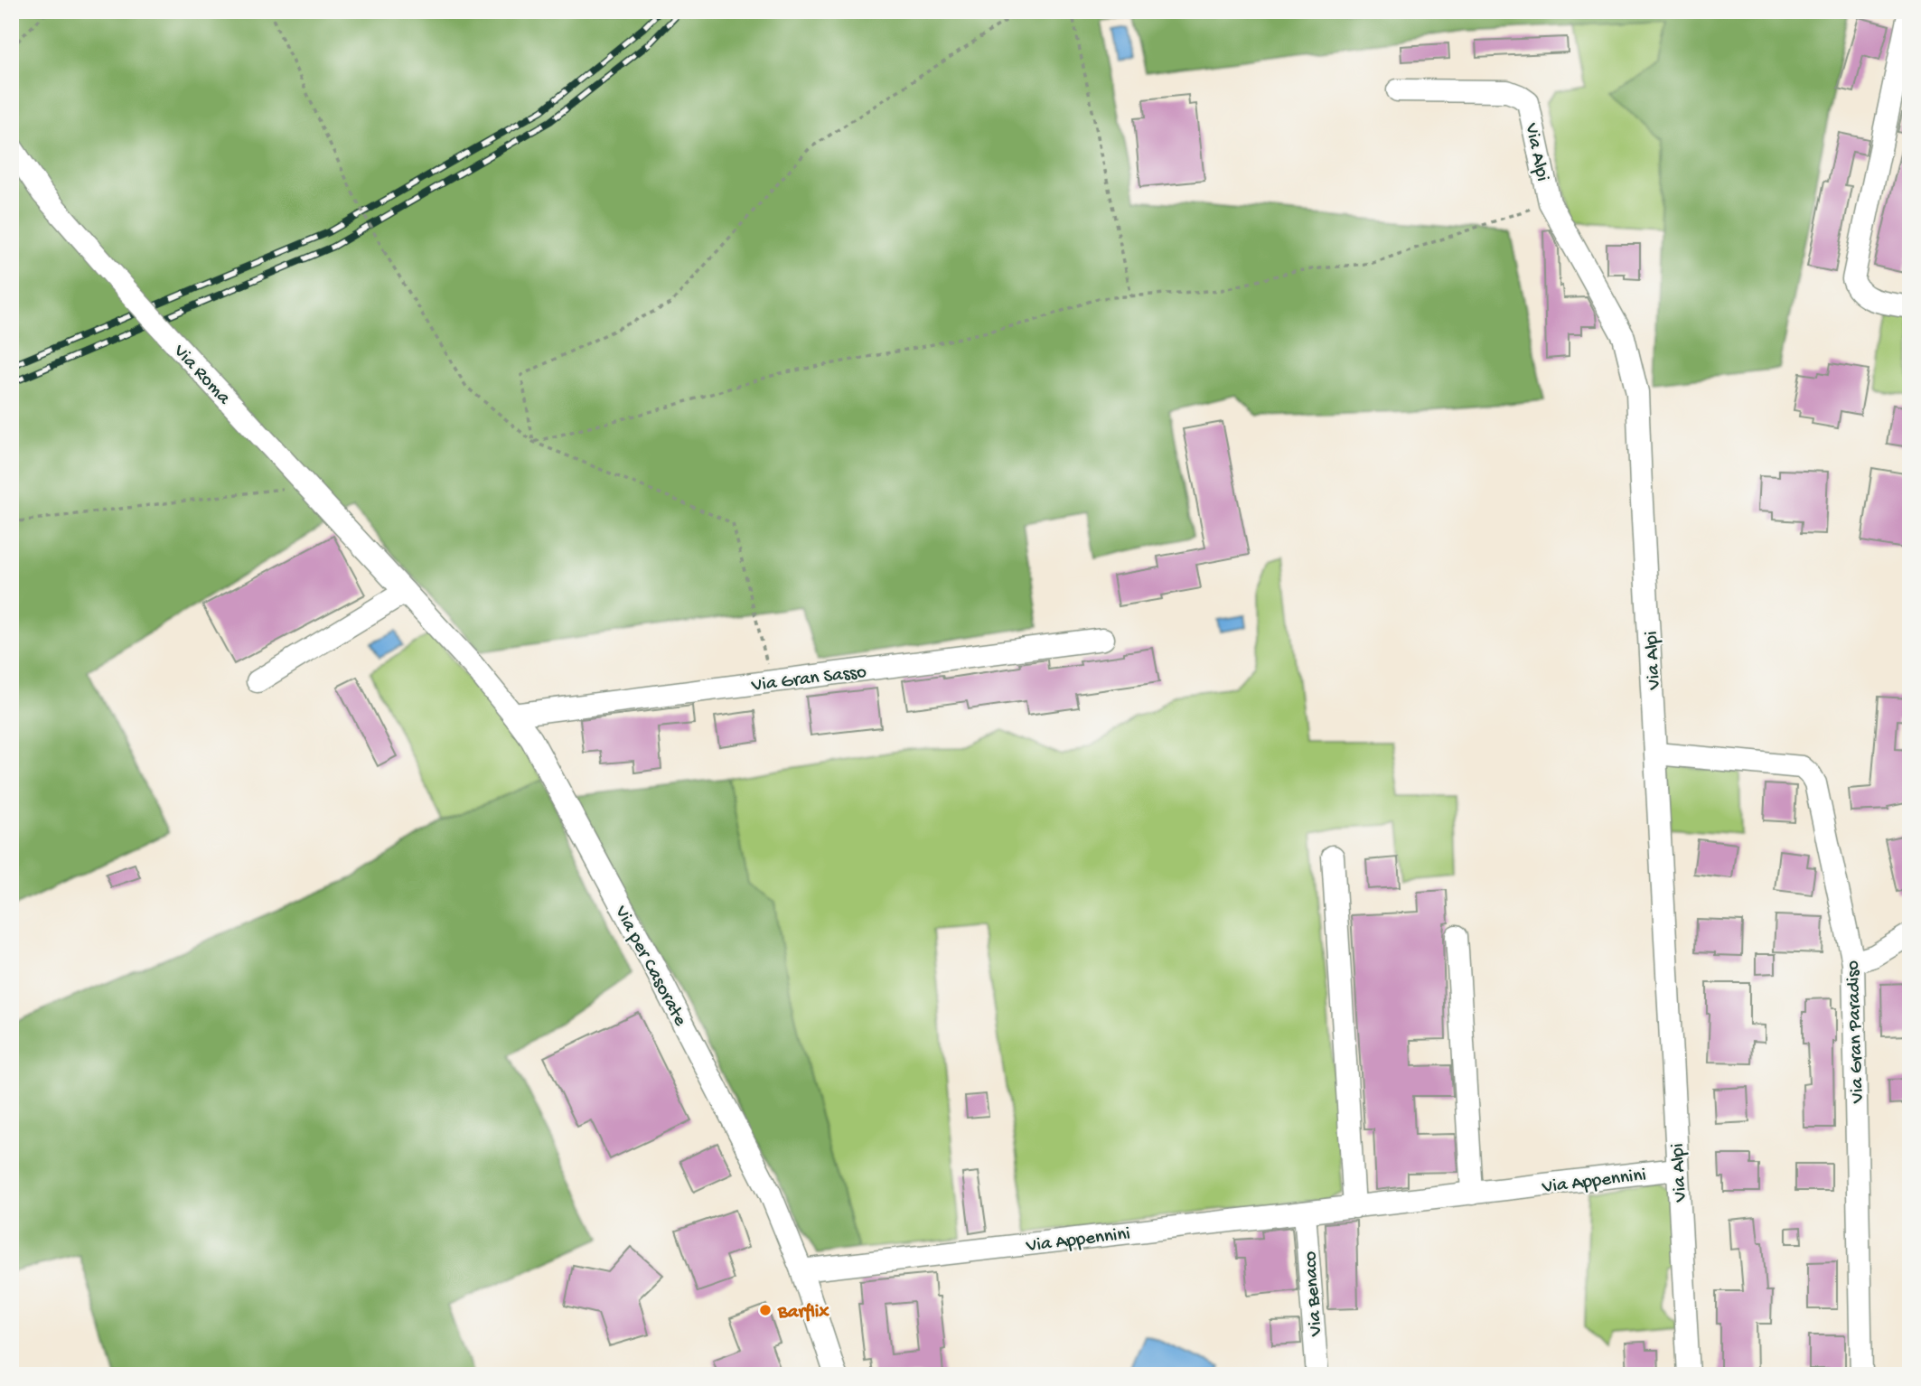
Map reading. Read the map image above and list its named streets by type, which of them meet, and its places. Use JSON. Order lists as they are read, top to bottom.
{
  "streets": {
    "street": [
      "Via Alpi",
      "Via Roma",
      "Via Gran Sasso",
      "Via per Casorate",
      "Via Gran Paradiso",
      "Via Appennini",
      "Via Benaco"
    ]
  },
  "crossings": [
    ["Via Alpi", "Via Gran Paradiso"],
    ["Via Alpi", "Via Appennini"],
    ["Via Roma", "Via per Casorate"],
    ["Via Gran Sasso", "Via per Casorate"],
    ["Via per Casorate", "Via Appennini"],
    ["Via Appennini", "Via Benaco"]
  ],
  "places": ["Barflix"]
}
